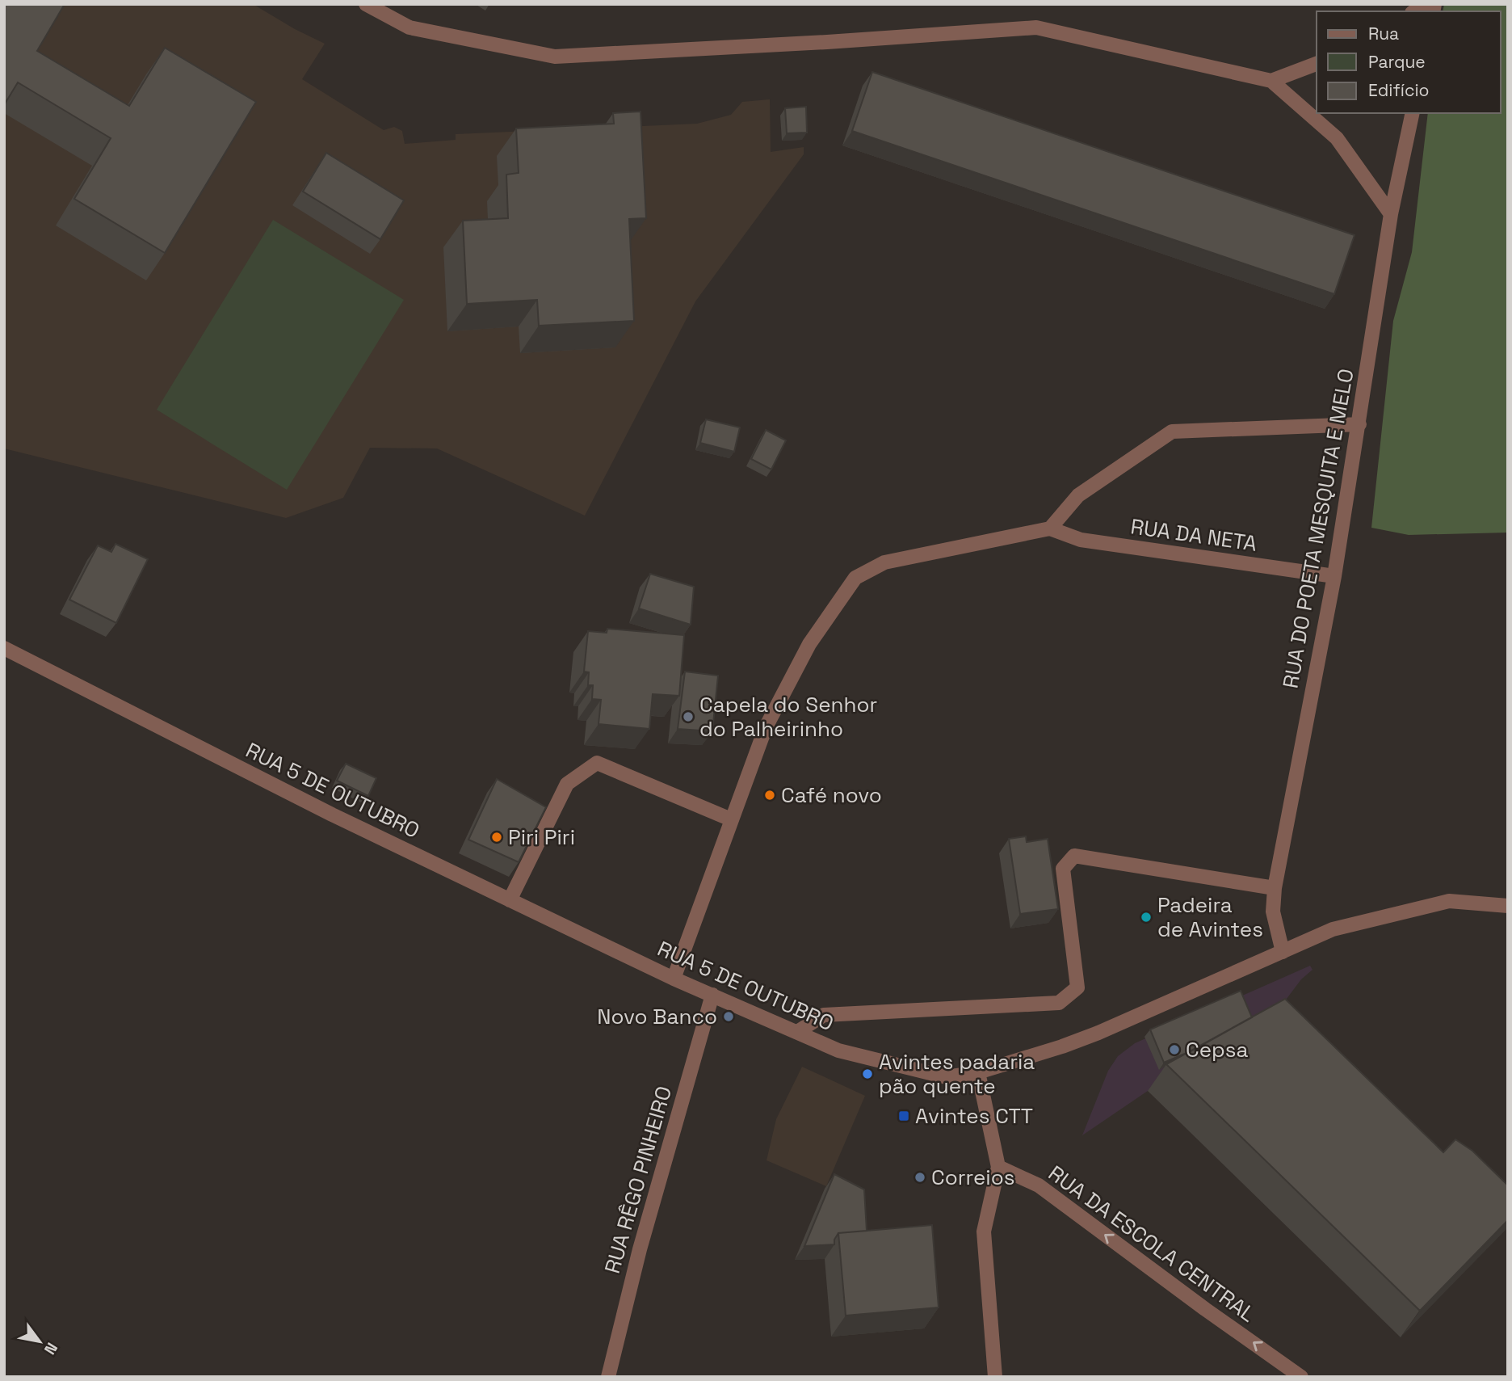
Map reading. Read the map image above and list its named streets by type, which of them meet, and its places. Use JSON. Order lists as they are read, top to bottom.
{
  "streets": {
    "street": [
      "RUA DO POETA MESQUITA E MELO",
      "RUA DA NETA",
      "RUA 5 DE OUTUBRO",
      "RUA RÊGO PINHEIRO",
      "RUA DA ESCOLA CENTRAL"
    ]
  },
  "crossings": [
    ["RUA DO POETA MESQUITA E MELO", "RUA DA NETA"],
    ["RUA DO POETA MESQUITA E MELO", "RUA 5 DE OUTUBRO"],
    ["RUA 5 DE OUTUBRO", "RUA RÊGO PINHEIRO"]
  ],
  "one_way": ["RUA DA ESCOLA CENTRAL"],
  "places": {
    "other": [
      "Capela do Senhor do Palheirinho",
      "Café novo",
      "Piri Piri",
      "Padeira de Avintes",
      "Novo Banco",
      "Cepsa",
      "Avintes padaria pão quente",
      "Correios"
    ],
    "transit": ["Avintes CTT"]
  },
  "legend": ["Rua", "Parque", "Edifício"],
  "north": "bottom right"
}
